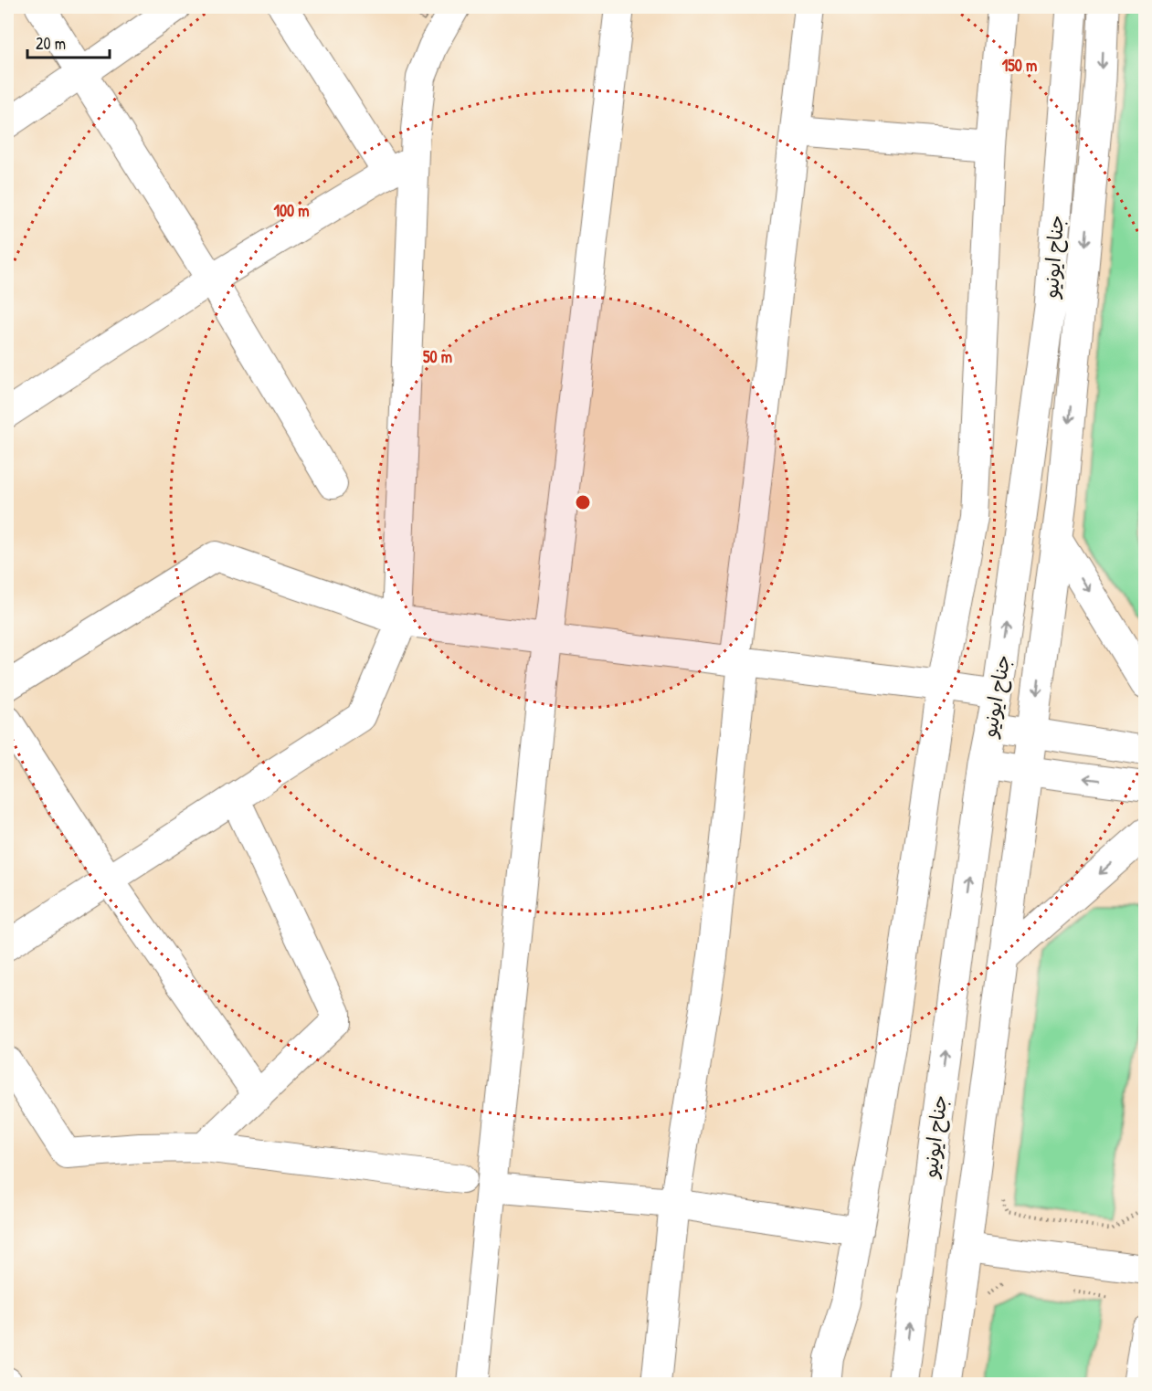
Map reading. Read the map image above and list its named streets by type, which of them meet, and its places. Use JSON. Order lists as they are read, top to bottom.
{
  "streets": {
    "main road": ["جناح ایونیو"]
  },
  "scale_bar": "20 m",
  "rings": ["150 m", "100 m", "50 m"]
}
